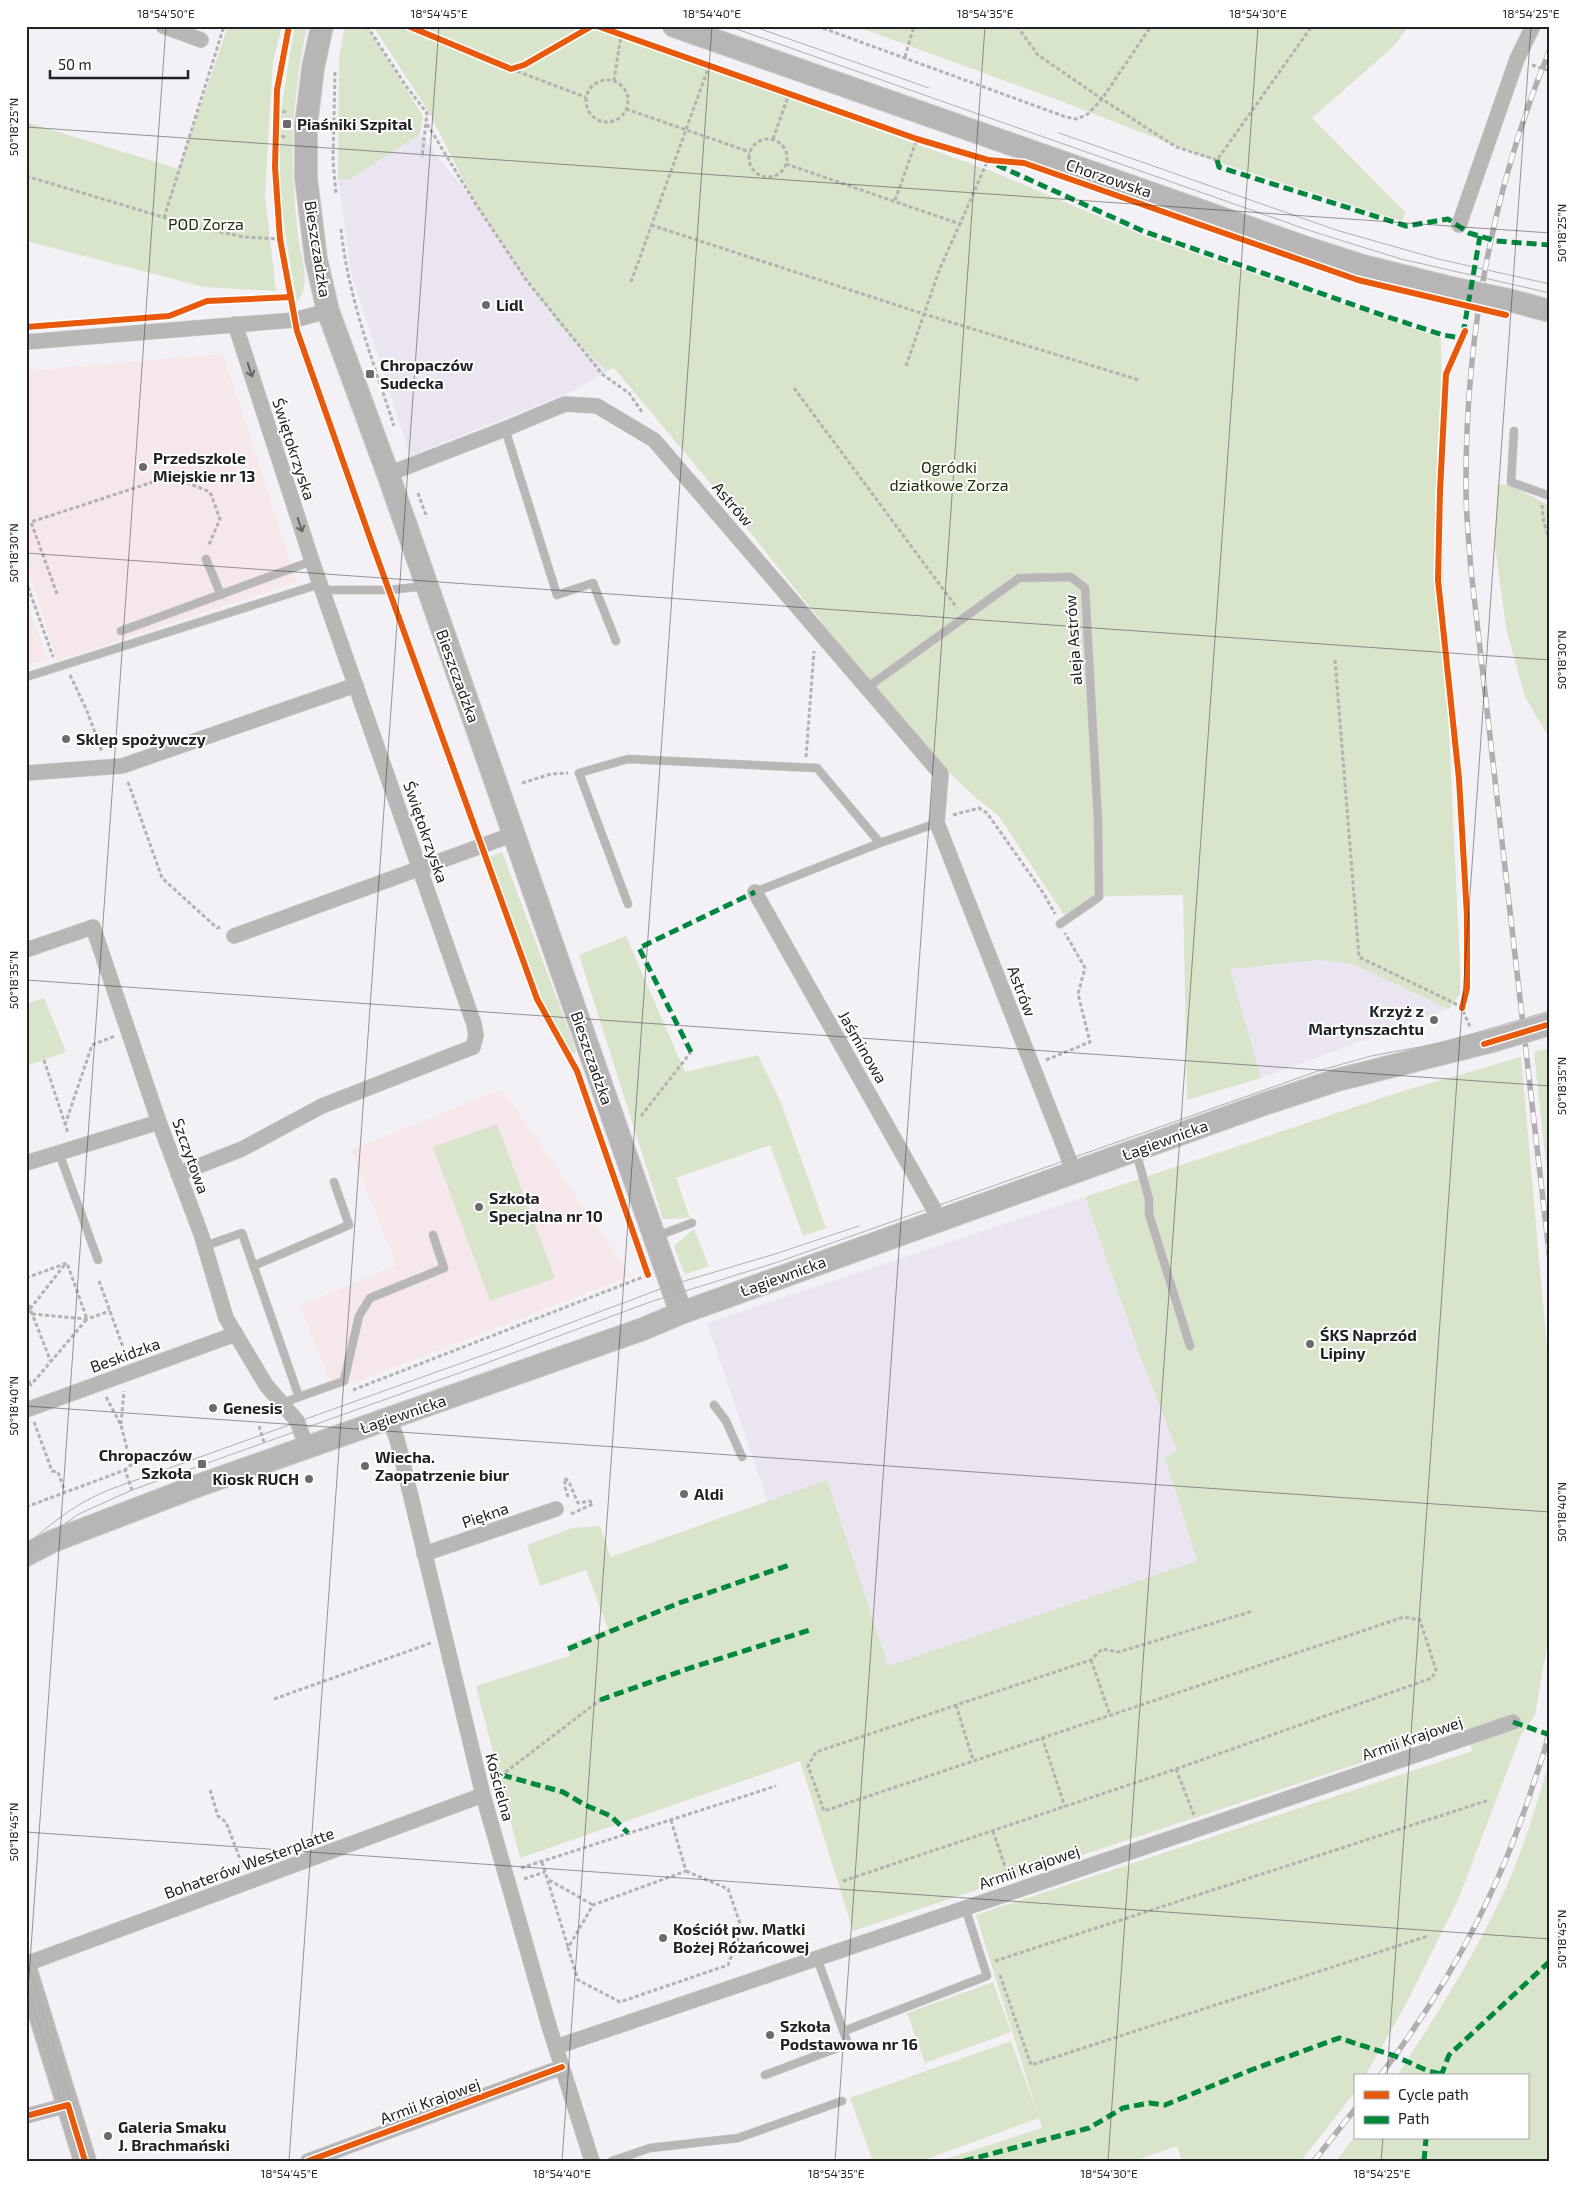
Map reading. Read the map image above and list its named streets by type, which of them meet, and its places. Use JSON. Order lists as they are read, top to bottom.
{
  "streets": {
    "street": [
      "Chorzowska",
      "Bieszczadzka",
      "Świętokrzyska",
      "Astrów",
      "Jaśminowa",
      "Łagiewnicka",
      "Szczytowa",
      "Beskidzka",
      "Piękna",
      "Armii Krajowej",
      "Kościelna",
      "Bohaterów Westerplatte"
    ],
    "lane": ["aleja Astrów"]
  },
  "crossings": [
    ["Bieszczadzka", "Astrów"],
    ["Bieszczadzka", "Łagiewnicka"],
    ["Świętokrzyska", "Szczytowa"],
    ["Astrów", "aleja Astrów"],
    ["Astrów", "Łagiewnicka"],
    ["Jaśminowa", "Łagiewnicka"],
    ["Łagiewnicka", "Szczytowa"],
    ["Łagiewnicka", "Kościelna"],
    ["Szczytowa", "Beskidzka"],
    ["Piękna", "Kościelna"],
    ["Armii Krajowej", "Kościelna"],
    ["Kościelna", "Bohaterów Westerplatte"]
  ],
  "parks": ["POD Zorza", "Ogródki działkowe Zorza"],
  "places": {
    "transit": ["Piaśniki Szpital", "Chropaczów Sudecka", "Chropaczów Szkoła"],
    "other": [
      "Lidl",
      "Przedszkole Miejskie nr 13",
      "Sklep spożywczy",
      "Krzyż z Martynszachtu",
      "Szkoła Specjalna nr 10",
      "ŚKS Naprzód Lipiny",
      "Genesis",
      "Wiecha. Zaopatrzenie biur",
      "Kiosk RUCH",
      "Aldi",
      "Kościół pw. Matki Bożej Różańcowej",
      "Szkoła Podstawowa nr 16",
      "Galeria Smaku J. Brachmański"
    ]
  },
  "legend": ["Cycle path", "Path"],
  "scale_bar": "50 m",
  "coordinates": [
    "18°54'50\"E",
    "18°54'45\"E",
    "18°54'40\"E",
    "18°54'35\"E",
    "18°54'30\"E",
    "18°54'25\"E",
    "50°18'25\"N",
    "50°18'30\"N",
    "50°18'35\"N",
    "50°18'40\"N",
    "50°18'45\"N"
  ]
}
